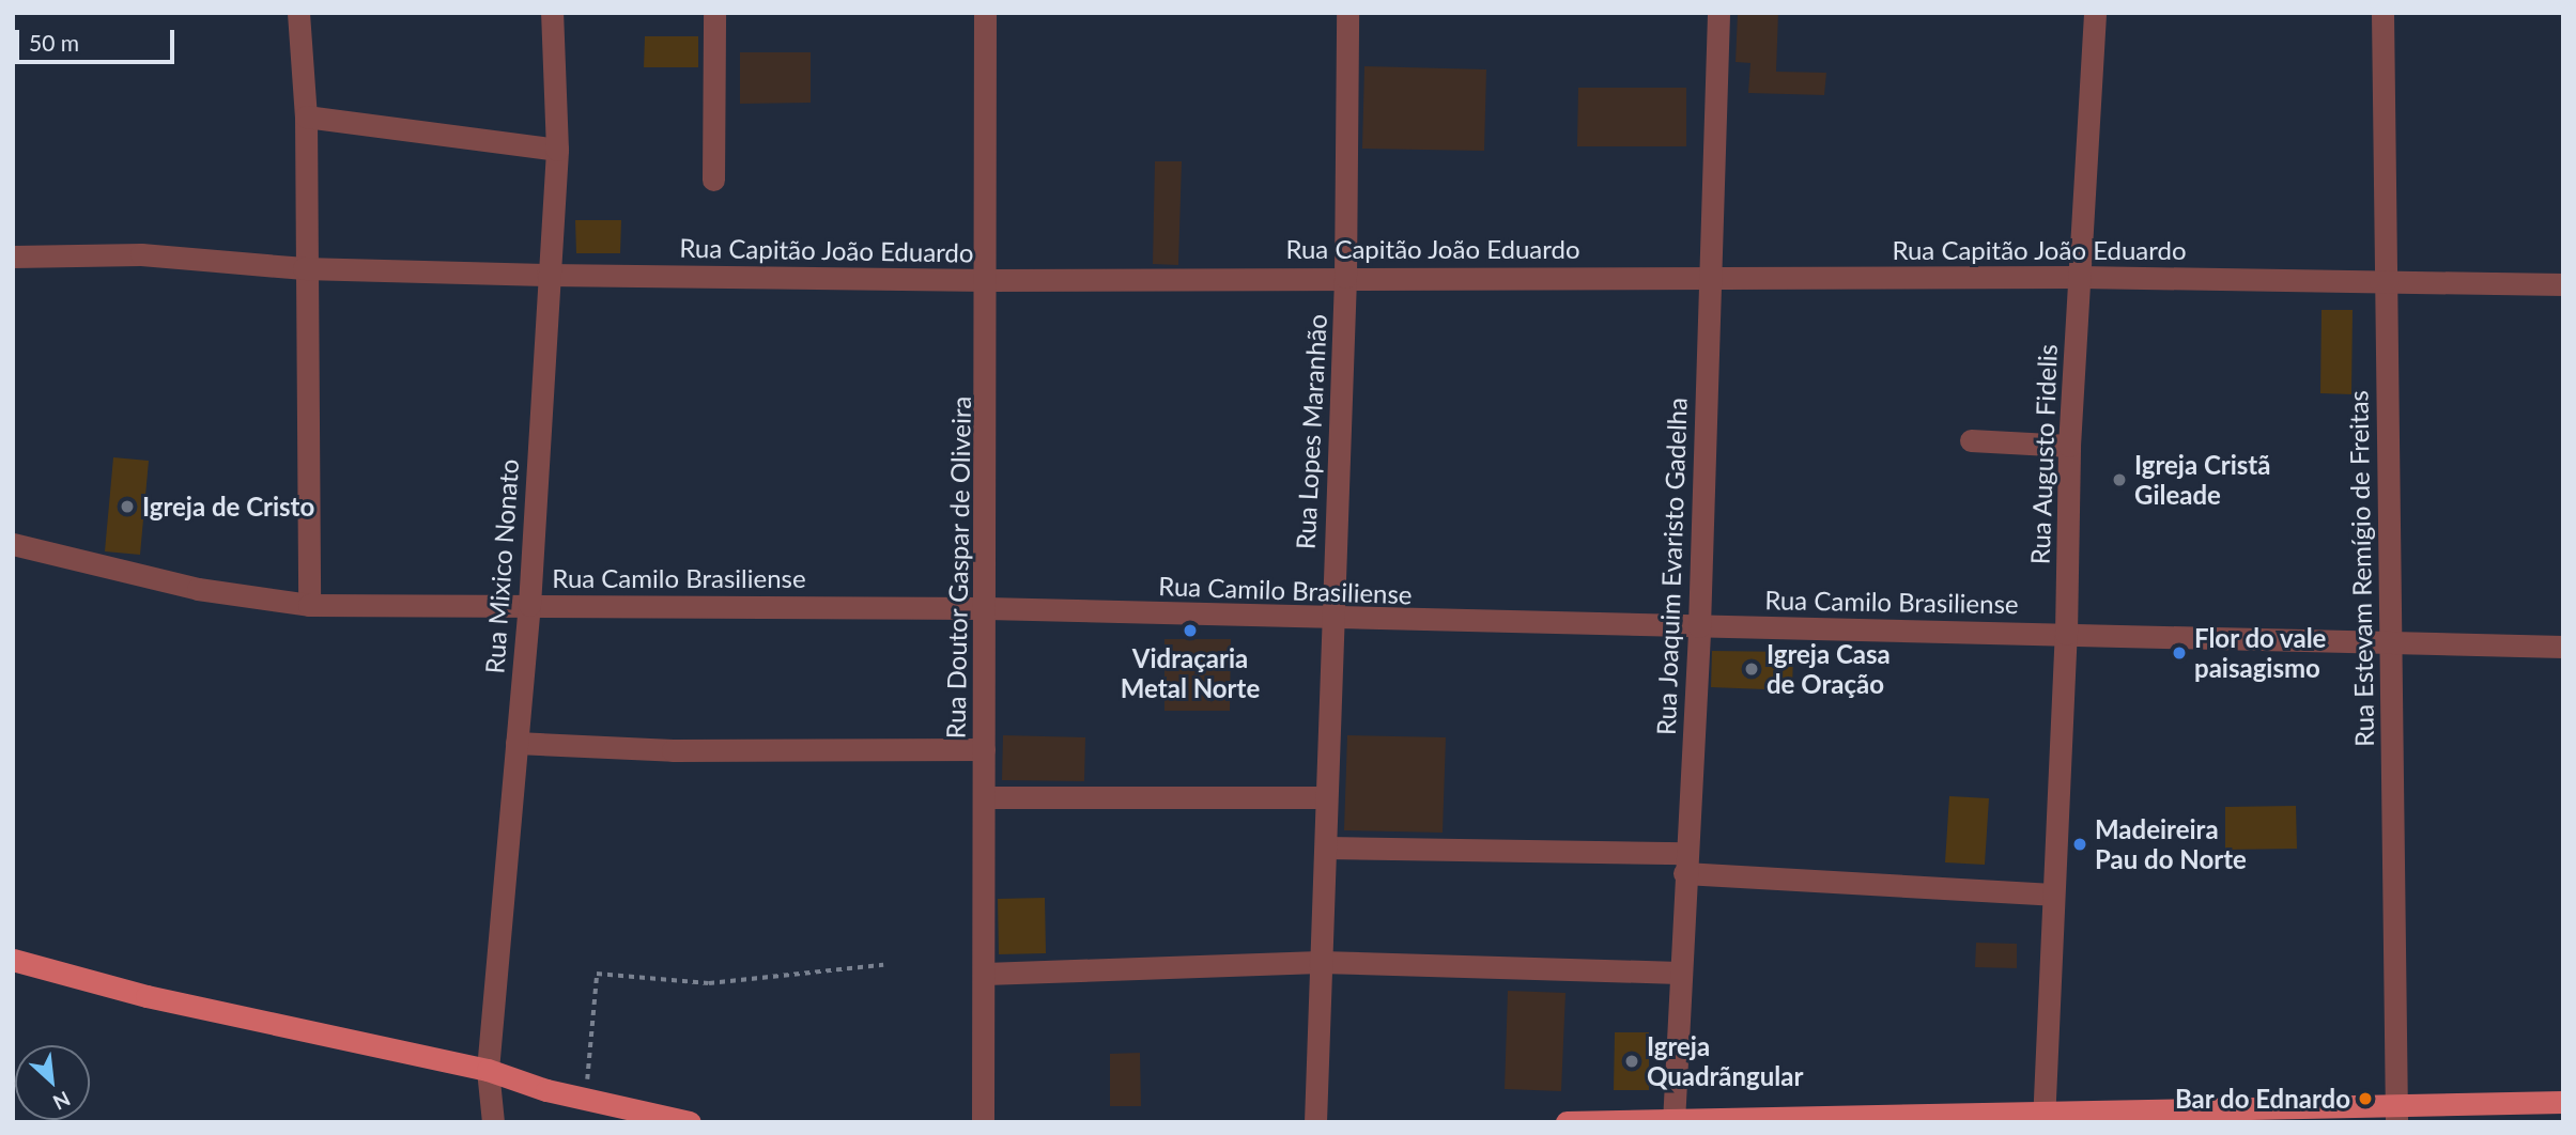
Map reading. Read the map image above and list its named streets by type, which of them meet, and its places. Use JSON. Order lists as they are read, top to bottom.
{
  "streets": {
    "street": [
      "Rua Capitão João Eduardo",
      "Rua Lopes Maranhão",
      "Rua Augusto Fidelis",
      "Rua Mixico Nonato",
      "Rua Joaquim Evaristo Gadelha",
      "Rua Doutor Gaspar de Oliveira",
      "Rua Estevam Remígio de Freitas",
      "Rua Camilo Brasiliense"
    ]
  },
  "crossings": [
    ["Rua Capitão João Eduardo", "Rua Lopes Maranhão"],
    ["Rua Capitão João Eduardo", "Rua Augusto Fidelis"],
    ["Rua Capitão João Eduardo", "Rua Mixico Nonato"],
    ["Rua Capitão João Eduardo", "Rua Joaquim Evaristo Gadelha"],
    ["Rua Capitão João Eduardo", "Rua Doutor Gaspar de Oliveira"],
    ["Rua Capitão João Eduardo", "Rua Estevam Remígio de Freitas"],
    ["Rua Lopes Maranhão", "Rua Camilo Brasiliense"],
    ["Rua Augusto Fidelis", "Rua Camilo Brasiliense"],
    ["Rua Mixico Nonato", "Rua Camilo Brasiliense"],
    ["Rua Joaquim Evaristo Gadelha", "Rua Camilo Brasiliense"],
    ["Rua Doutor Gaspar de Oliveira", "Rua Camilo Brasiliense"],
    ["Rua Estevam Remígio de Freitas", "Rua Camilo Brasiliense"]
  ],
  "places": [
    "Igreja Cristã Gileade",
    "Igreja de Cristo",
    "Vidraçaria Metal Norte",
    "Flor do vale paisagismo",
    "Igreja Casa de Oração",
    "Madeireira Pau do Norte",
    "Igreja Quadrãngular",
    "Bar do Ednardo"
  ],
  "scale_bar": "50 m",
  "north": "bottom right"
}
